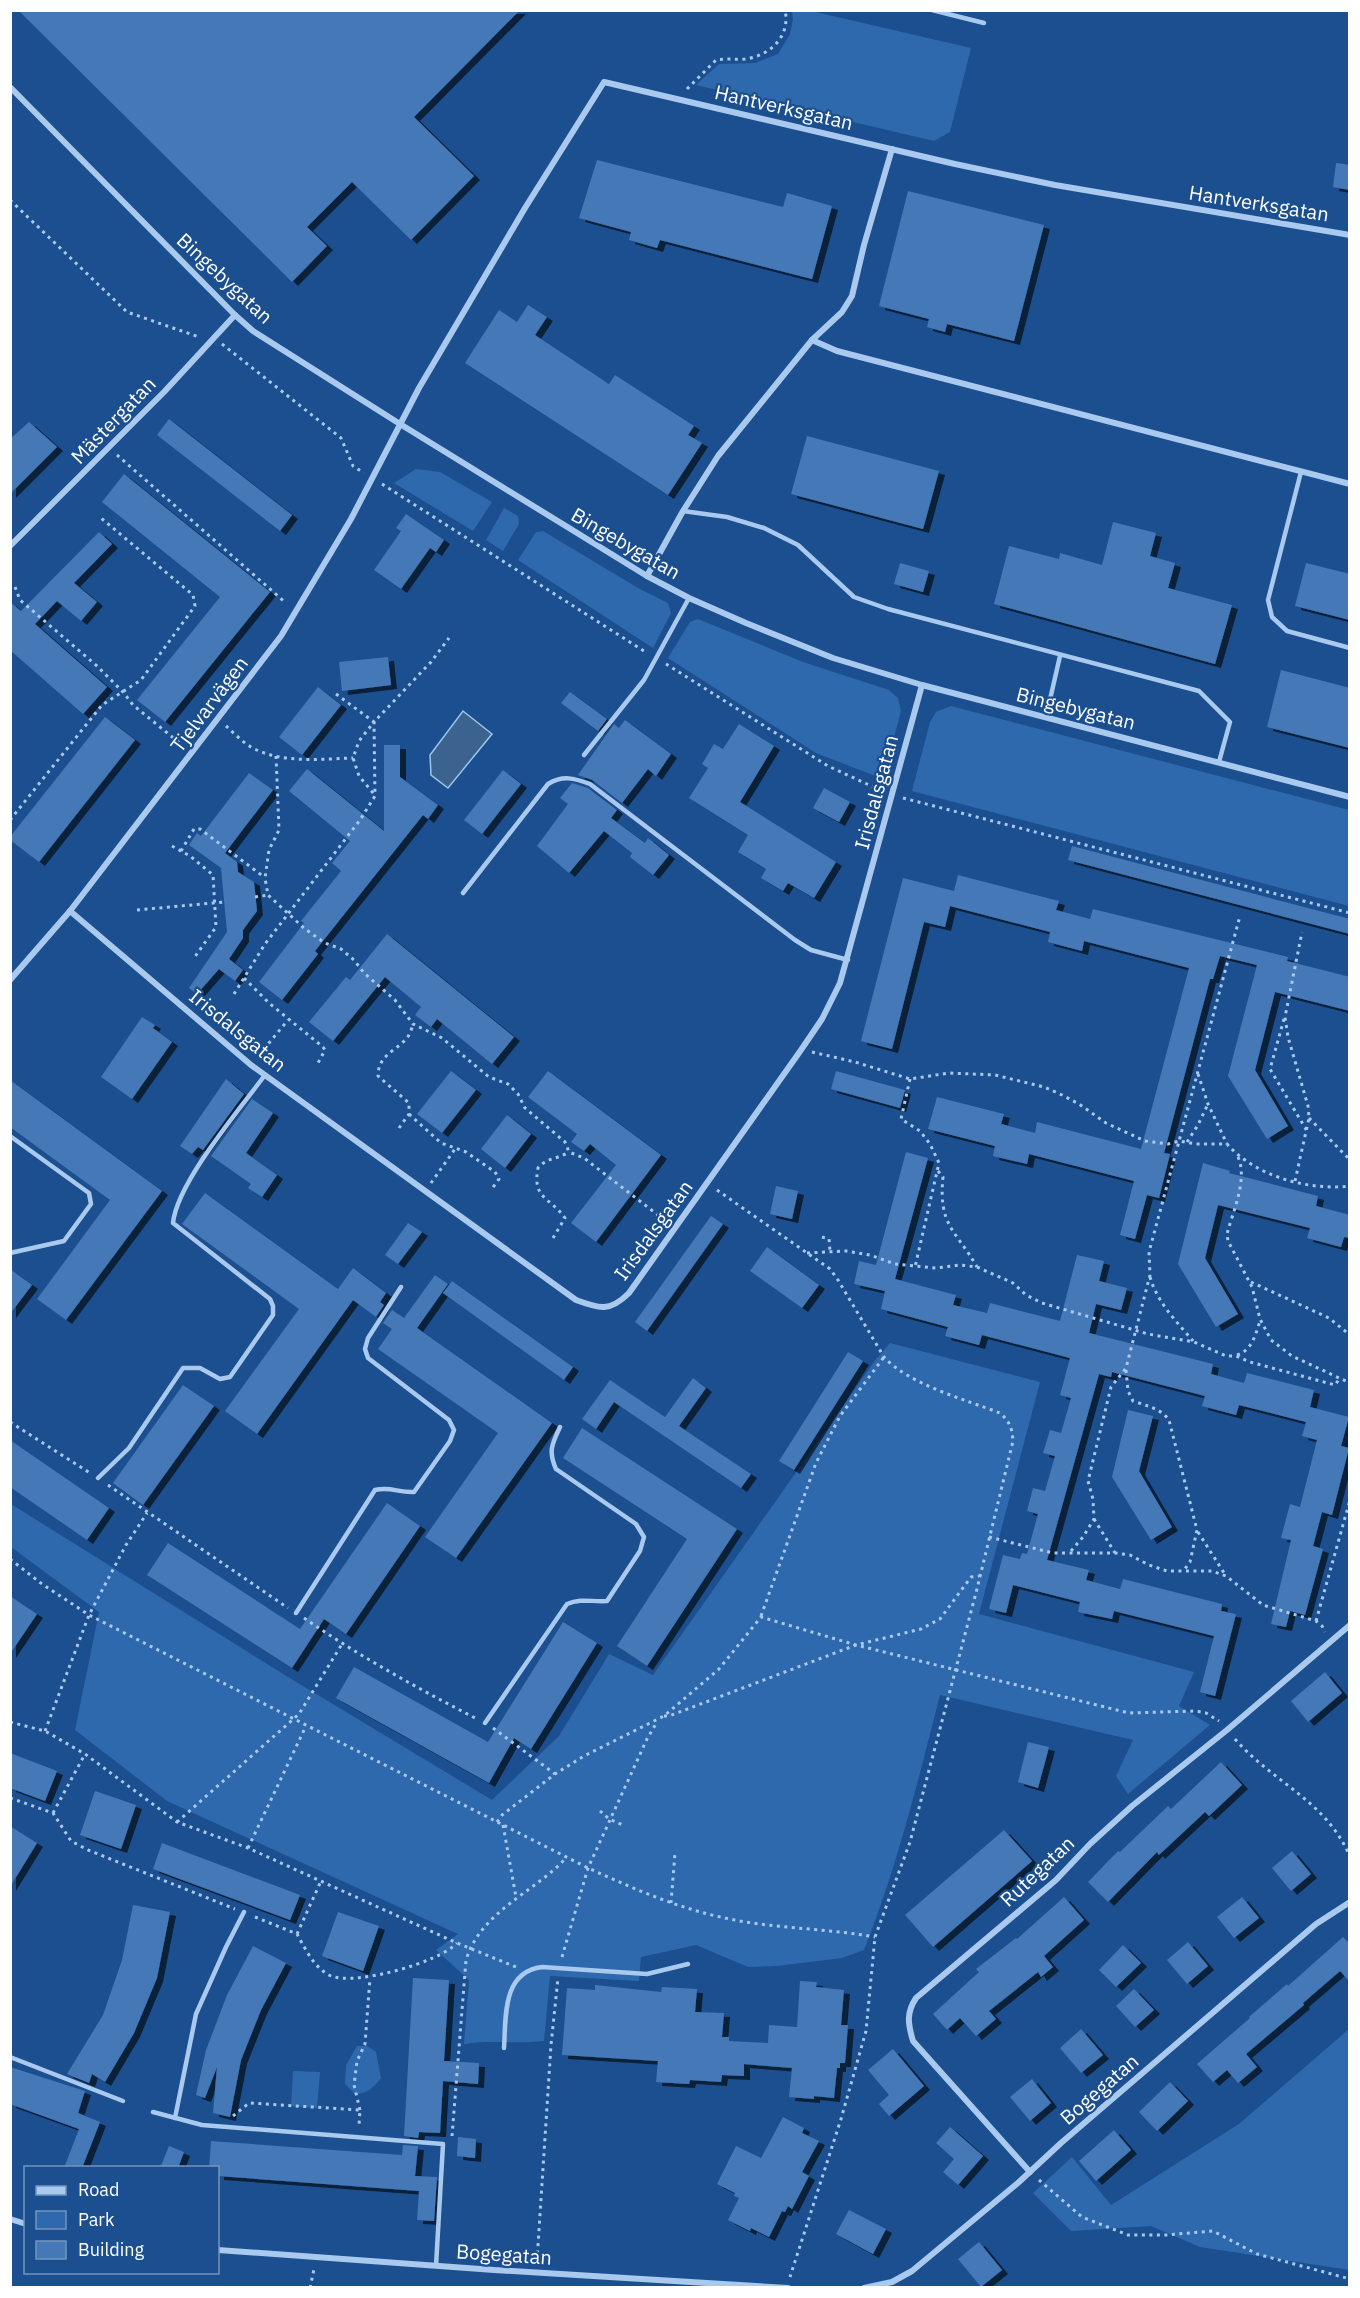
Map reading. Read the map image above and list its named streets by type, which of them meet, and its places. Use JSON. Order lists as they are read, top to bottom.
{
  "streets": {
    "street": [
      "Hantverksgatan",
      "Bingebygatan",
      "Mästergatan",
      "Tjelvarvägen",
      "Irisdalsgatan",
      "Rutegatan",
      "Bogegatan"
    ]
  },
  "crossings": [
    ["Hantverksgatan", "Bingebygatan"],
    ["Hantverksgatan", "Tjelvarvägen"],
    ["Bingebygatan", "Mästergatan"],
    ["Bingebygatan", "Tjelvarvägen"],
    ["Bingebygatan", "Irisdalsgatan"],
    ["Tjelvarvägen", "Irisdalsgatan"],
    ["Rutegatan", "Bogegatan"]
  ],
  "legend": ["Road", "Park", "Building"]
}
